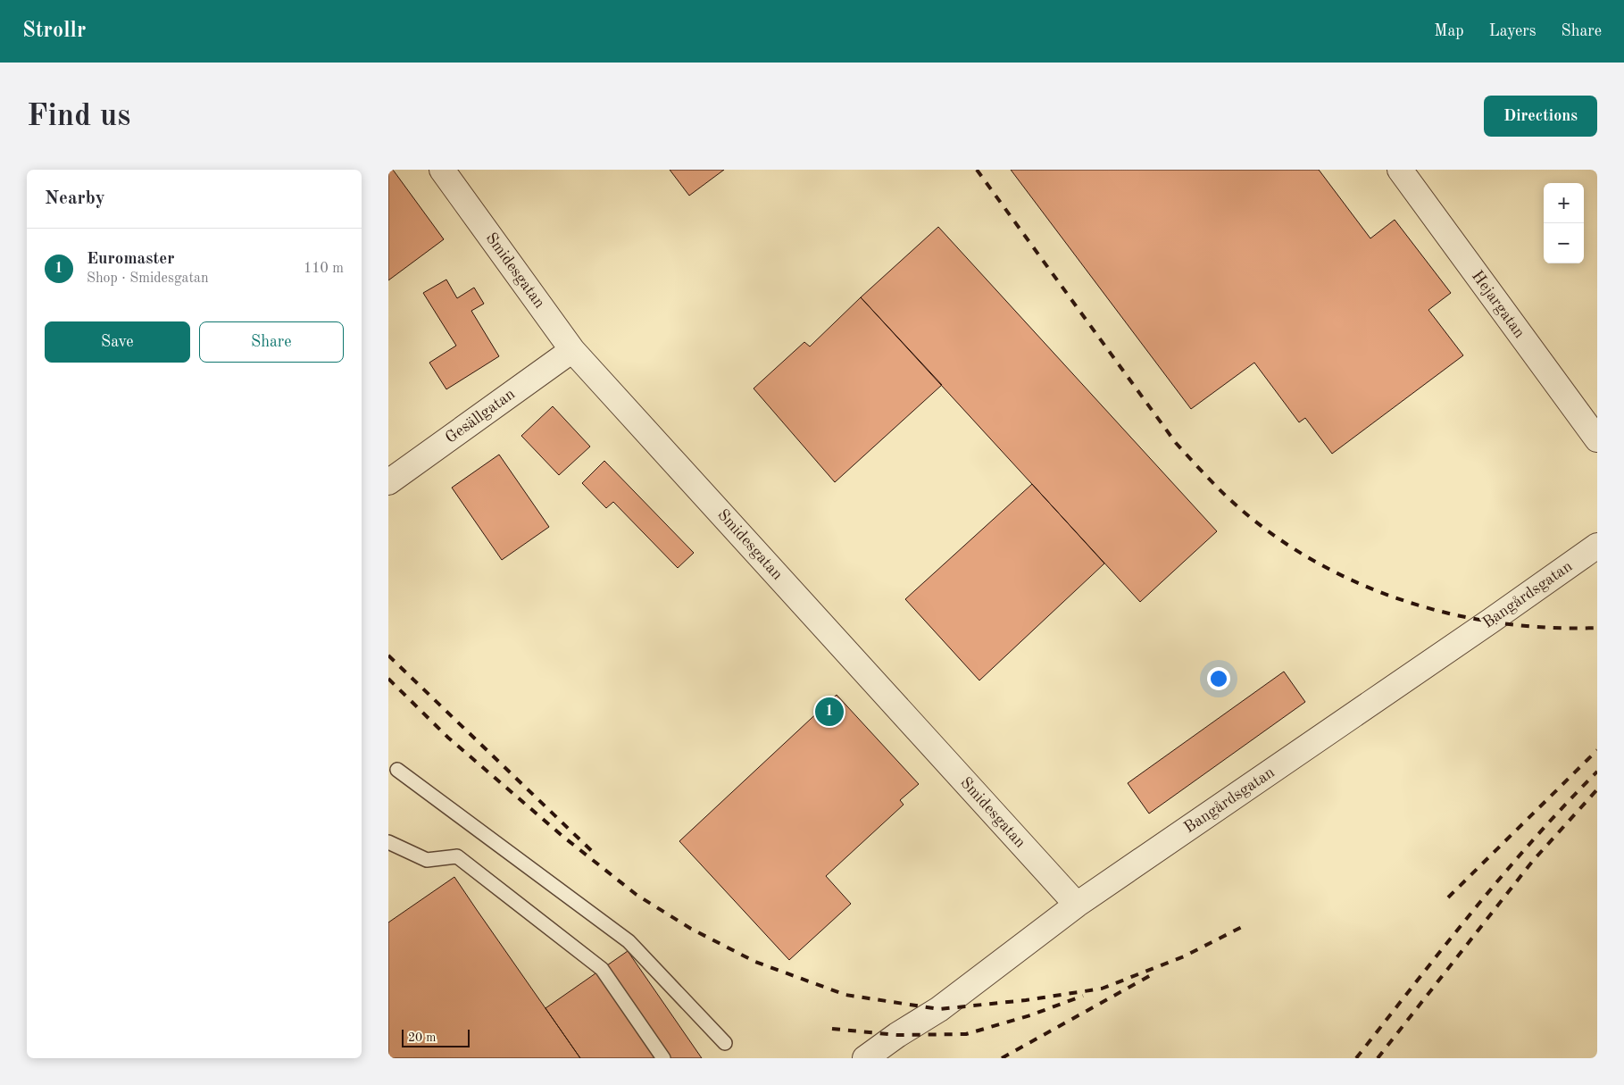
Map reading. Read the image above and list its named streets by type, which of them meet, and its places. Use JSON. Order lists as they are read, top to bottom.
{
  "streets": {
    "street": [
      "Smidesgatan",
      "Hejargatan",
      "Gesällgatan",
      "Bangårdsgatan"
    ]
  },
  "crossings": [
    ["Smidesgatan", "Gesällgatan"],
    ["Smidesgatan", "Bangårdsgatan"]
  ],
  "scale_bar": "20 m",
  "page": {
    "header": "Strollr",
    "nav": ["Map", "Layers", "Share"],
    "buttons": [
      "Directions",
      ["Save", "Share"]
    ],
    "title": "Find us",
    "heading": "Nearby",
    "map_buttons": ["+", "−"],
    "list": [
      {
        "mark": "1",
        "name": "Euromaster",
        "note": "Shop · Smidesgatan",
        "value": "110 m"
      }
    ],
    "pins": "1",
    "scale": "20 m"
  }
}
